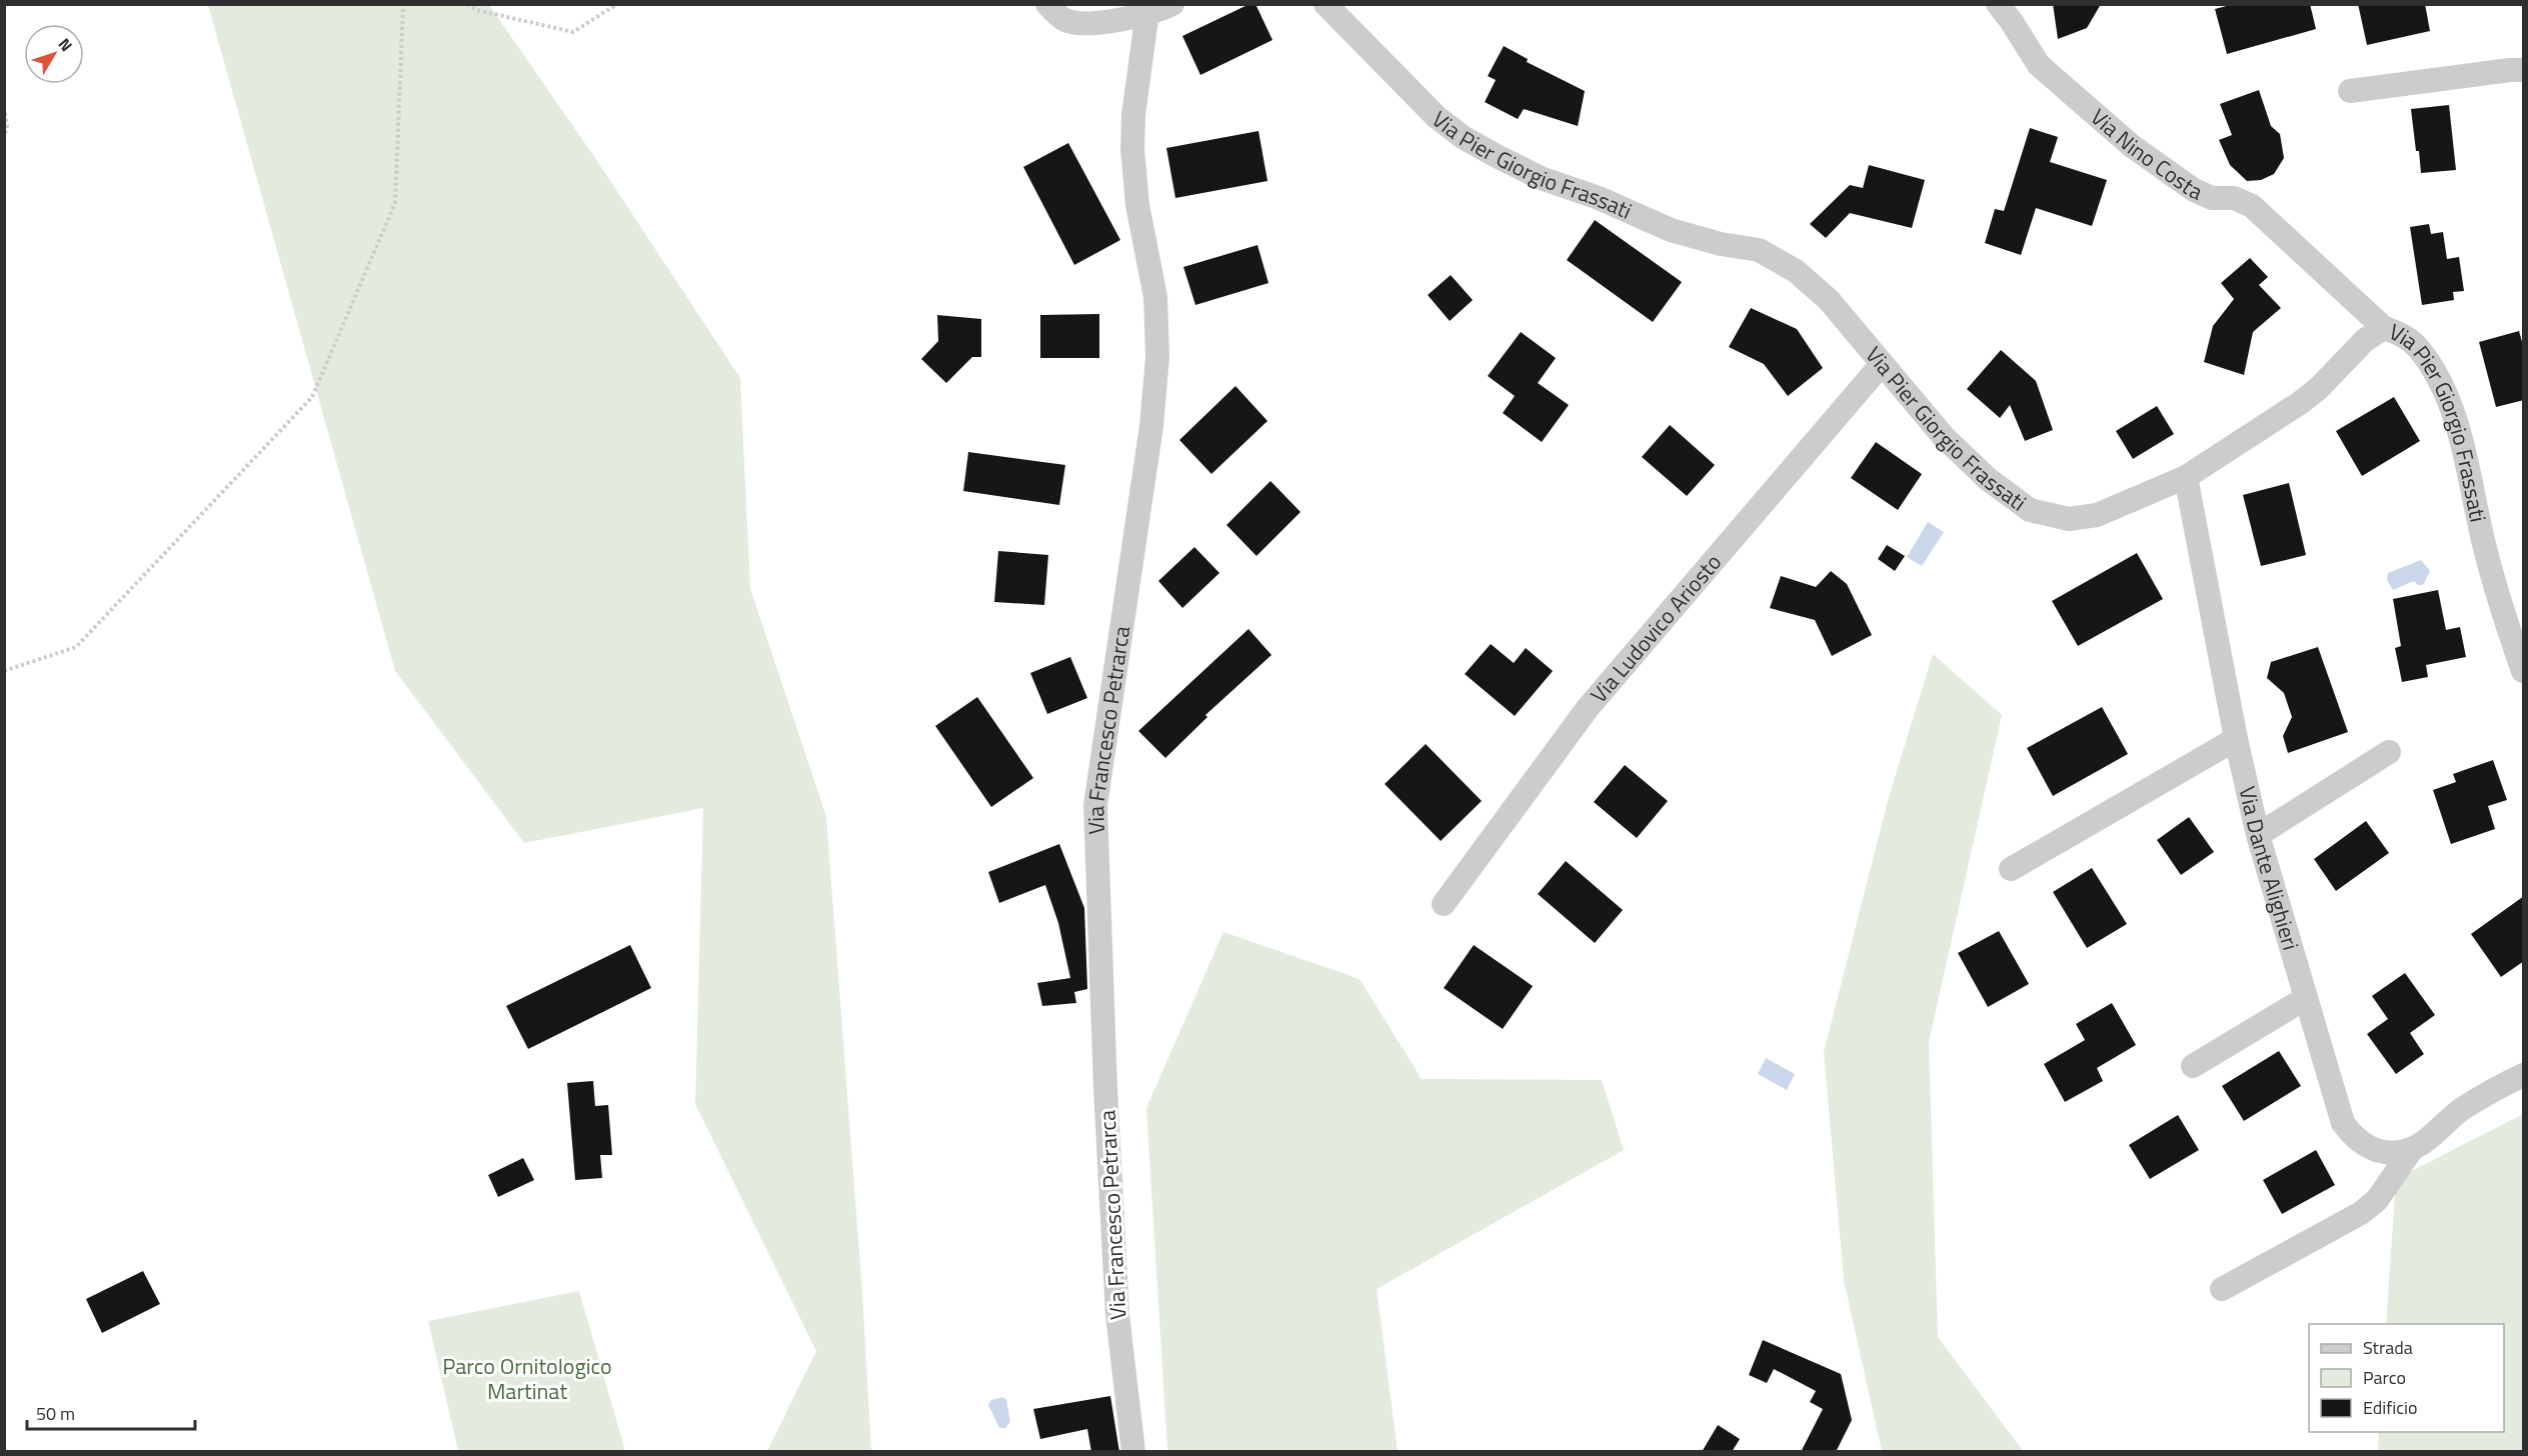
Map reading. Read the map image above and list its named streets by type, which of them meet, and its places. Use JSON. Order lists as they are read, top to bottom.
{
  "streets": {
    "street": [
      "Via Nino Costa",
      "Via Pier Giorgio Frassati",
      "Via Ludovico Ariosto",
      "Via Francesco Petrarca",
      "Via Dante Alighieri"
    ]
  },
  "crossings": [
    ["Via Nino Costa", "Via Pier Giorgio Frassati"],
    ["Via Pier Giorgio Frassati", "Via Ludovico Ariosto"],
    ["Via Pier Giorgio Frassati", "Via Dante Alighieri"]
  ],
  "parks": ["Parco Ornitologico Martinat"],
  "legend": ["Strada", "Parco", "Edificio"],
  "scale_bar": "50 m",
  "north": "top right"
}
